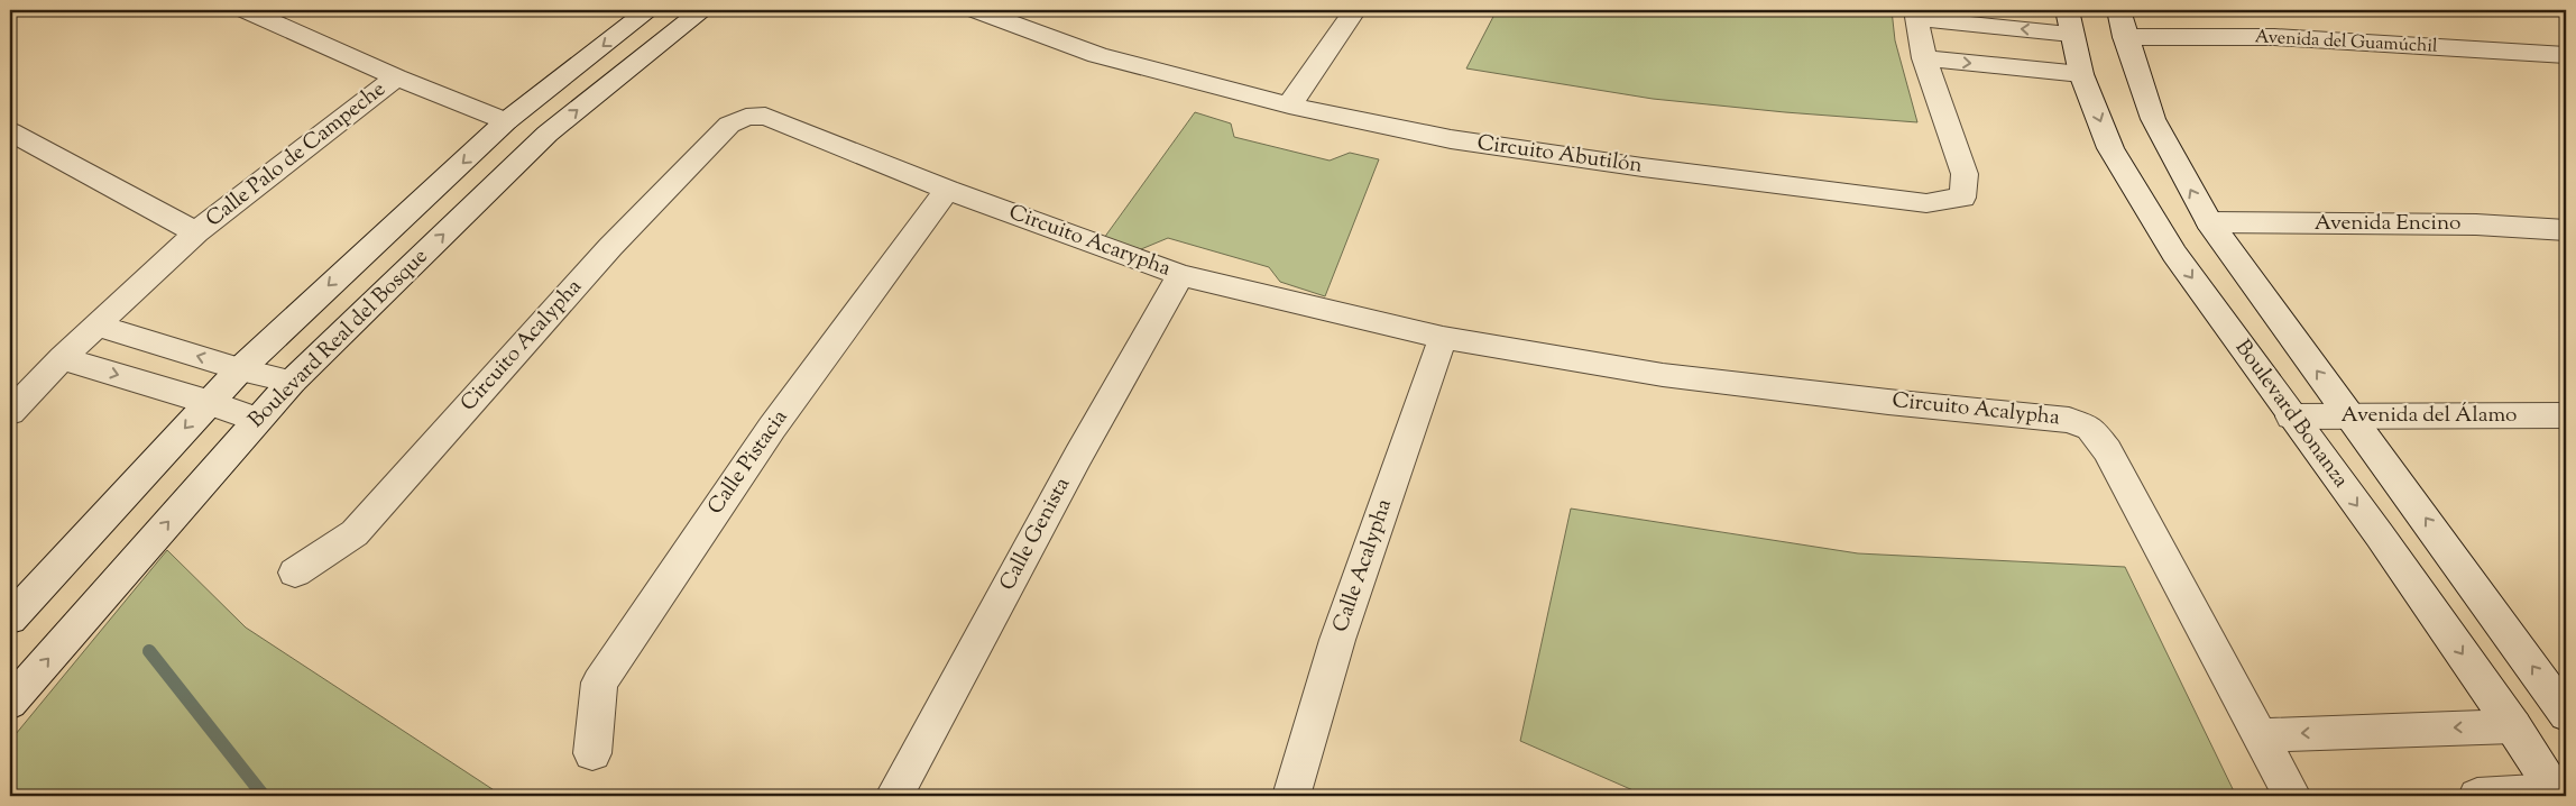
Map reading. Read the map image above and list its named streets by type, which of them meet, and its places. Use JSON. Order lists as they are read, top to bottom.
{
  "streets": {
    "street": [
      "Avenida del Guamúchil",
      "Calle Palo de Campeche",
      "Circuito Abutilón",
      "Avenida Encino",
      "Circuito Acarypha",
      "Boulevard Real del Bosque",
      "Circuito Acalypha",
      "Boulevard Bonanza",
      "Avenida del Álamo",
      "Calle Pistacia",
      "Calle Genista",
      "Calle Acalypha"
    ]
  },
  "crossings": [
    ["Circuito Acarypha", "Circuito Acalypha"],
    ["Circuito Acarypha", "Calle Pistacia"],
    ["Circuito Acarypha", "Calle Genista"],
    ["Circuito Acarypha", "Calle Acalypha"],
    ["Circuito Acalypha", "Calle Acalypha"],
    ["Boulevard Bonanza", "Avenida del Álamo"]
  ]
}
